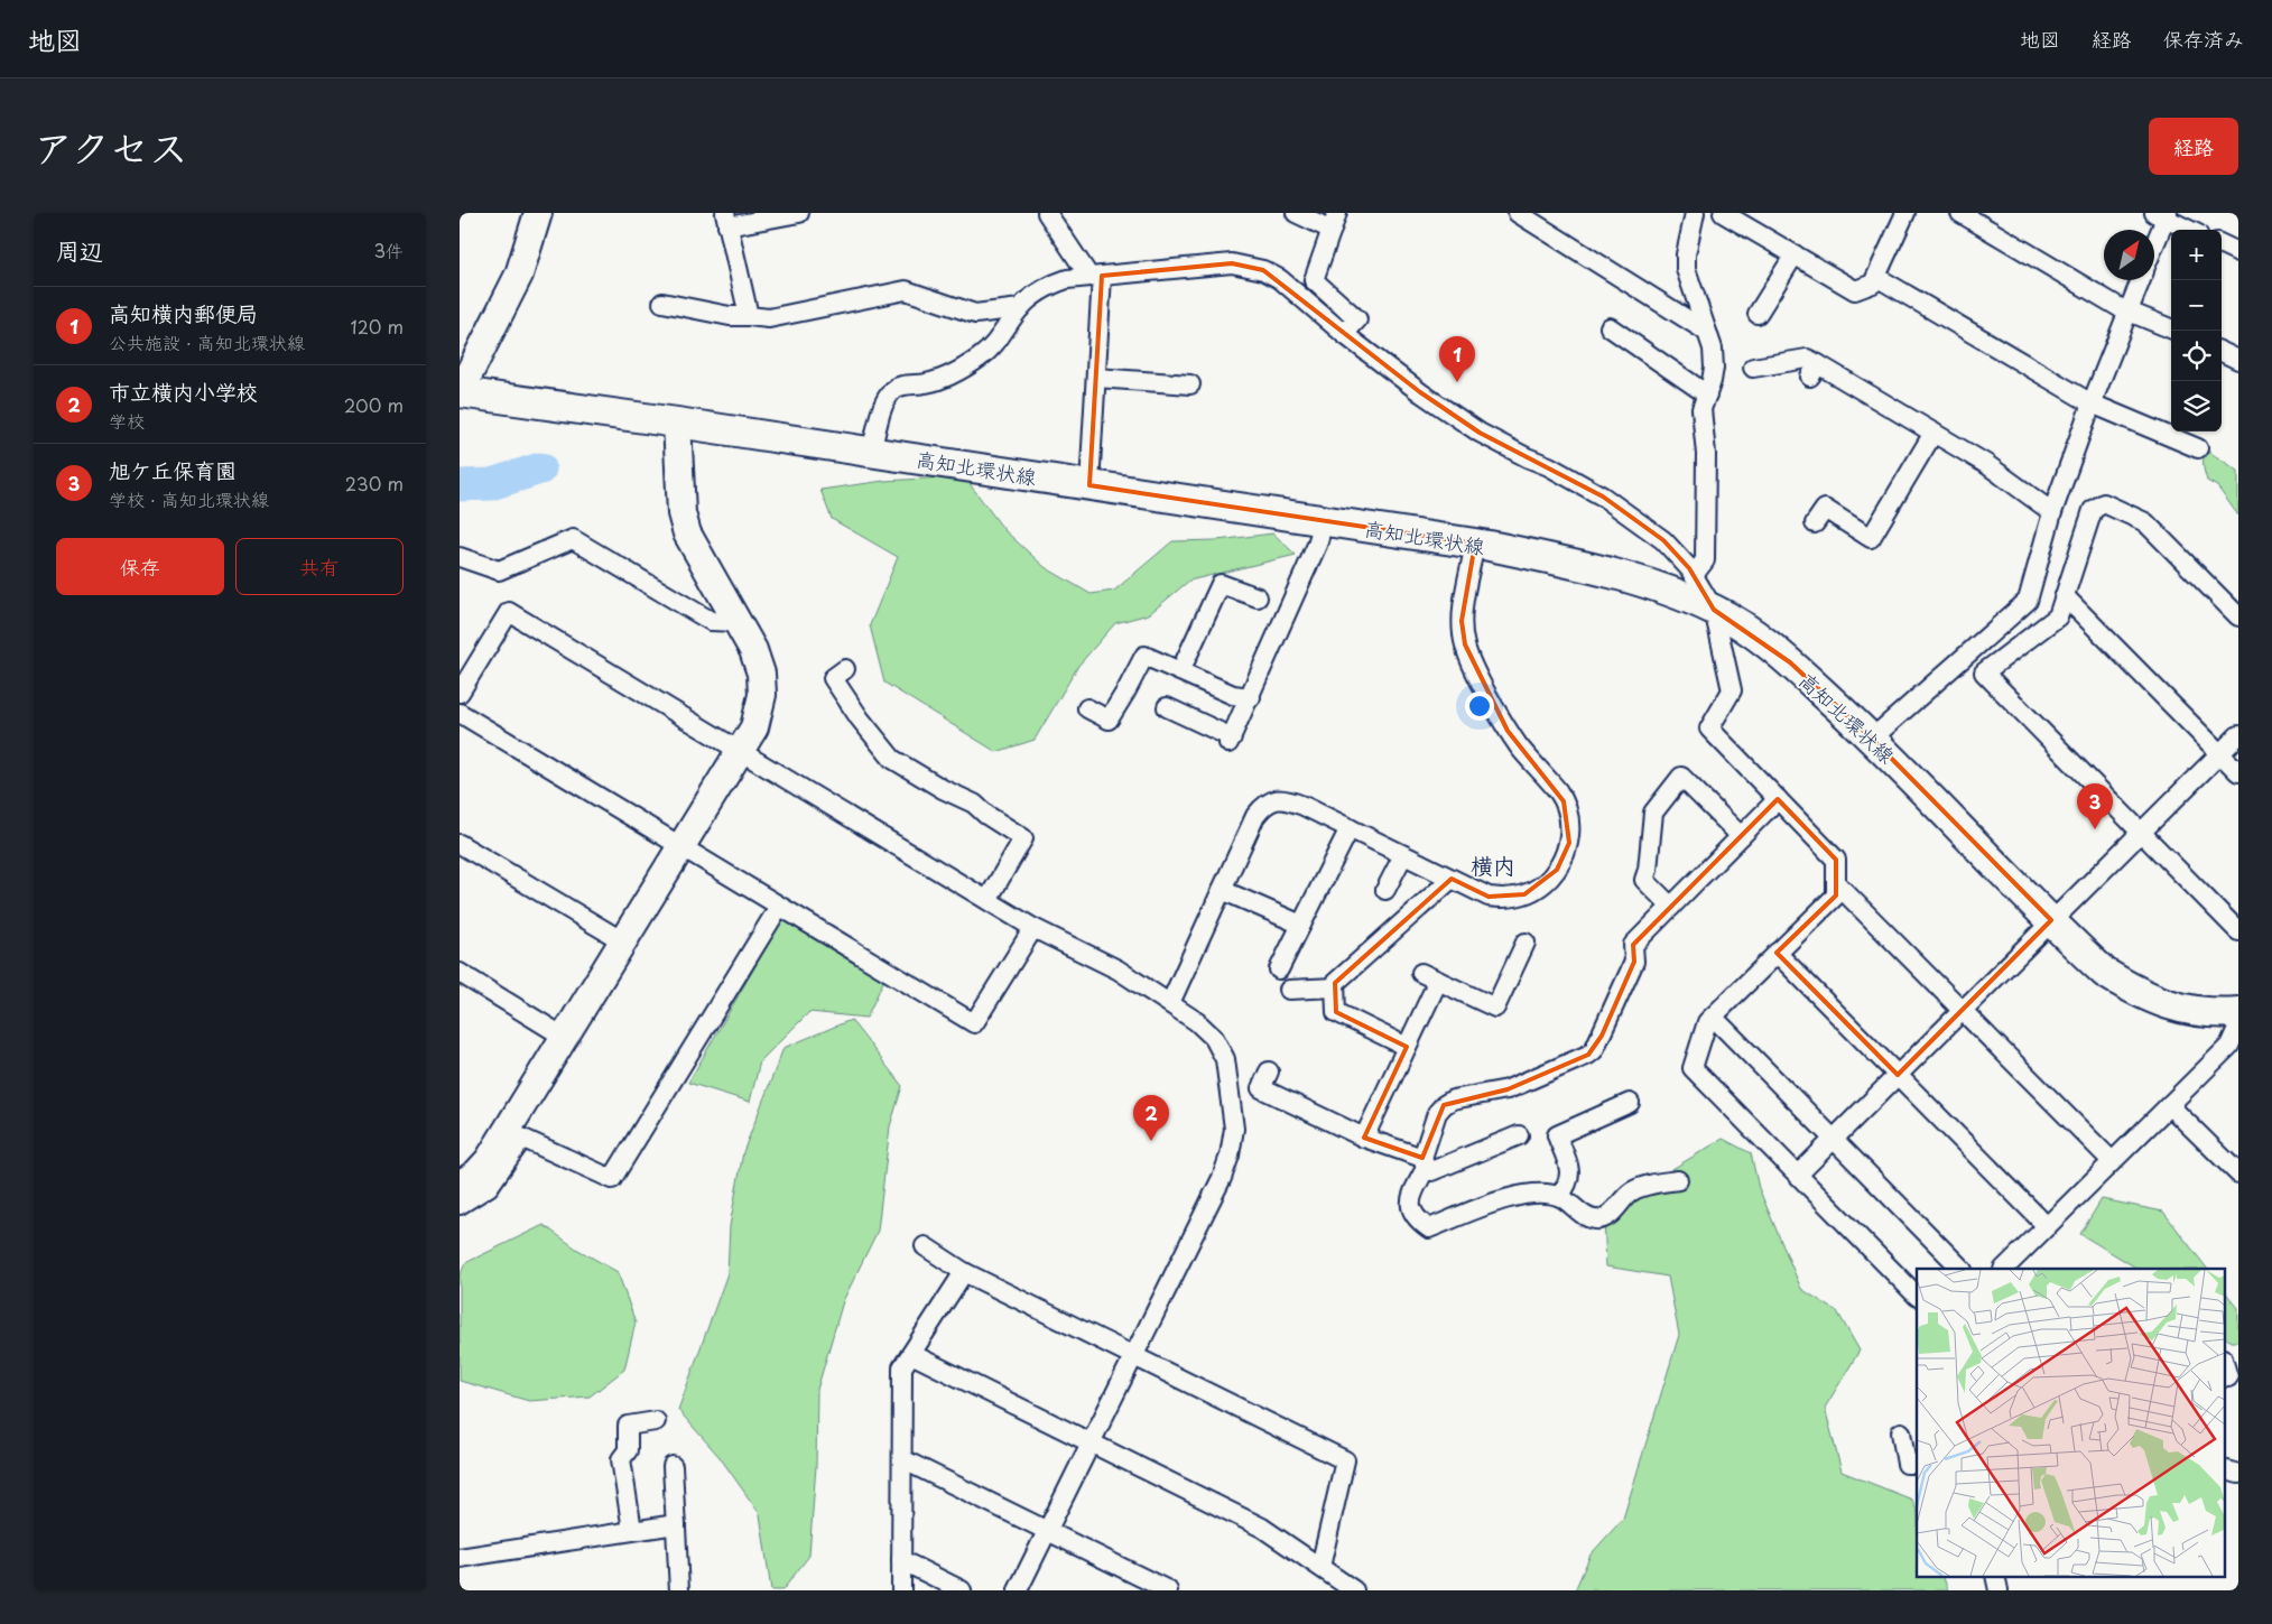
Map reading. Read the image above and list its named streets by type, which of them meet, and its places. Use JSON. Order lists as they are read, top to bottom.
{
  "streets": {
    "main road": ["高知北環状線"]
  },
  "districts": ["横内"],
  "north": "top right",
  "page": {
    "header": "地図",
    "nav": ["地図", "経路", "保存済み"],
    "title": "アクセス",
    "buttons": [
      "経路",
      ["保存", "共有"]
    ],
    "heading": ["周辺", "3件"],
    "map_buttons": ["+", "−"],
    "list": [
      {
        "mark": "1",
        "name": "高知横内郵便局",
        "note": "公共施設 · 高知北環状線",
        "value": "120 m"
      },
      {
        "mark": "2",
        "name": "市立横内小学校",
        "note": "学校",
        "value": "200 m"
      },
      {
        "mark": "3",
        "name": "旭ケ丘保育園",
        "note": "学校 · 高知北環状線",
        "value": "230 m"
      }
    ],
    "pins": ["1", "3", "2"]
  }
}
